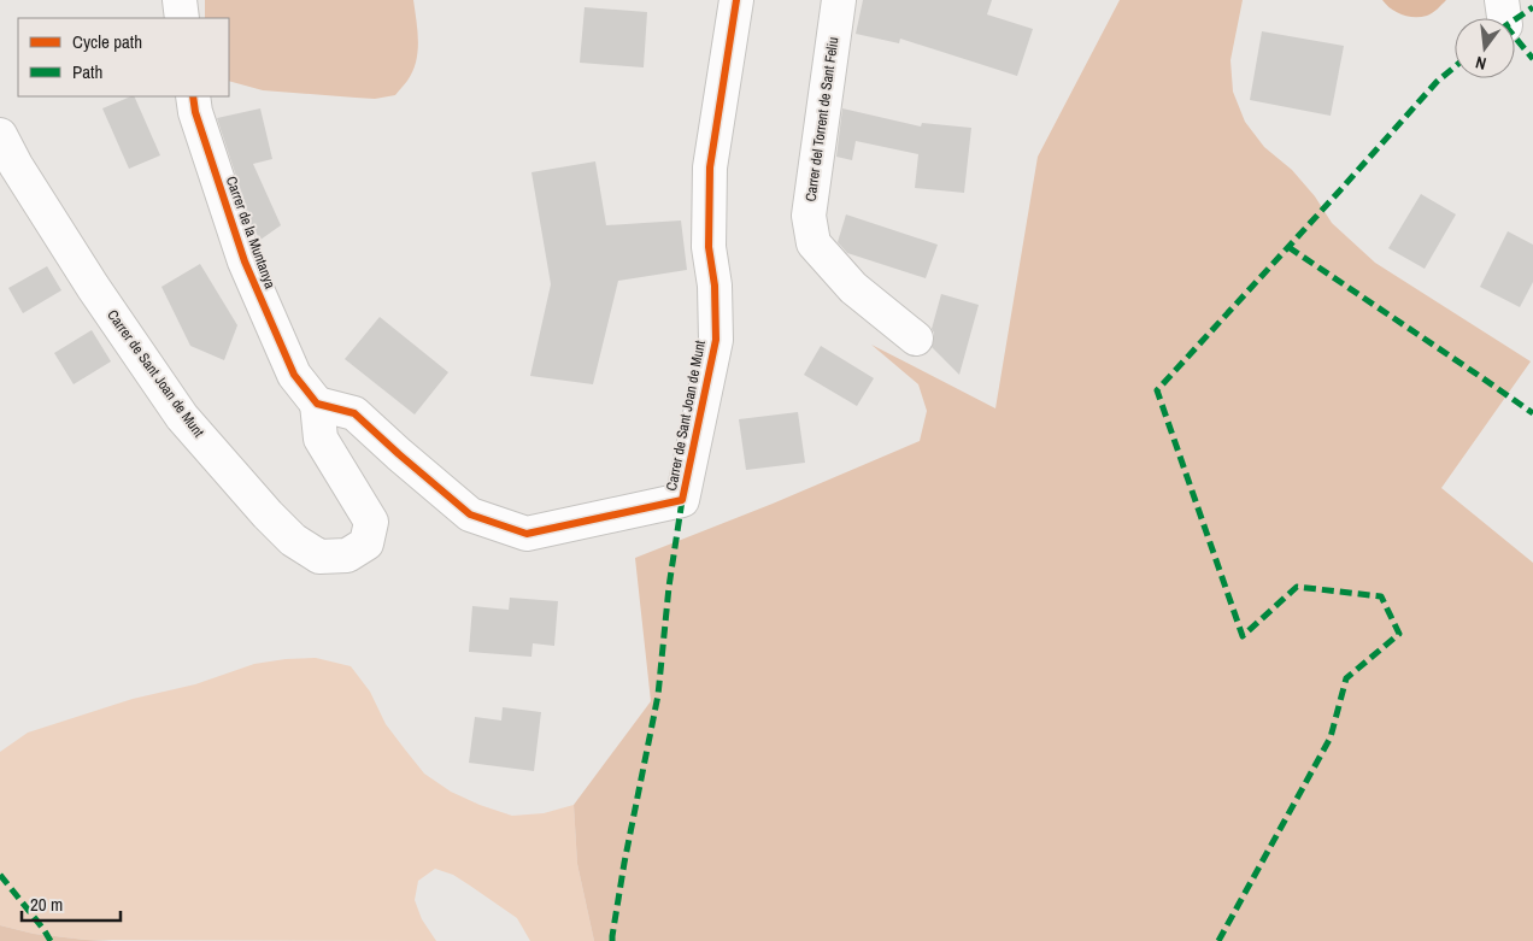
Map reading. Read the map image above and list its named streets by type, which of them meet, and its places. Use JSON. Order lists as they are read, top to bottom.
{
  "streets": {
    "street": ["Carrer del Torrent de Sant Feliu", "Carrer de la Muntanya", "Carrer de Sant Joan de Munt"]
  },
  "crossings": [
    ["Carrer de la Muntanya", "Carrer de Sant Joan de Munt"]
  ],
  "legend": ["Cycle path", "Path"],
  "scale_bar": "20 m",
  "north": "bottom"
}
